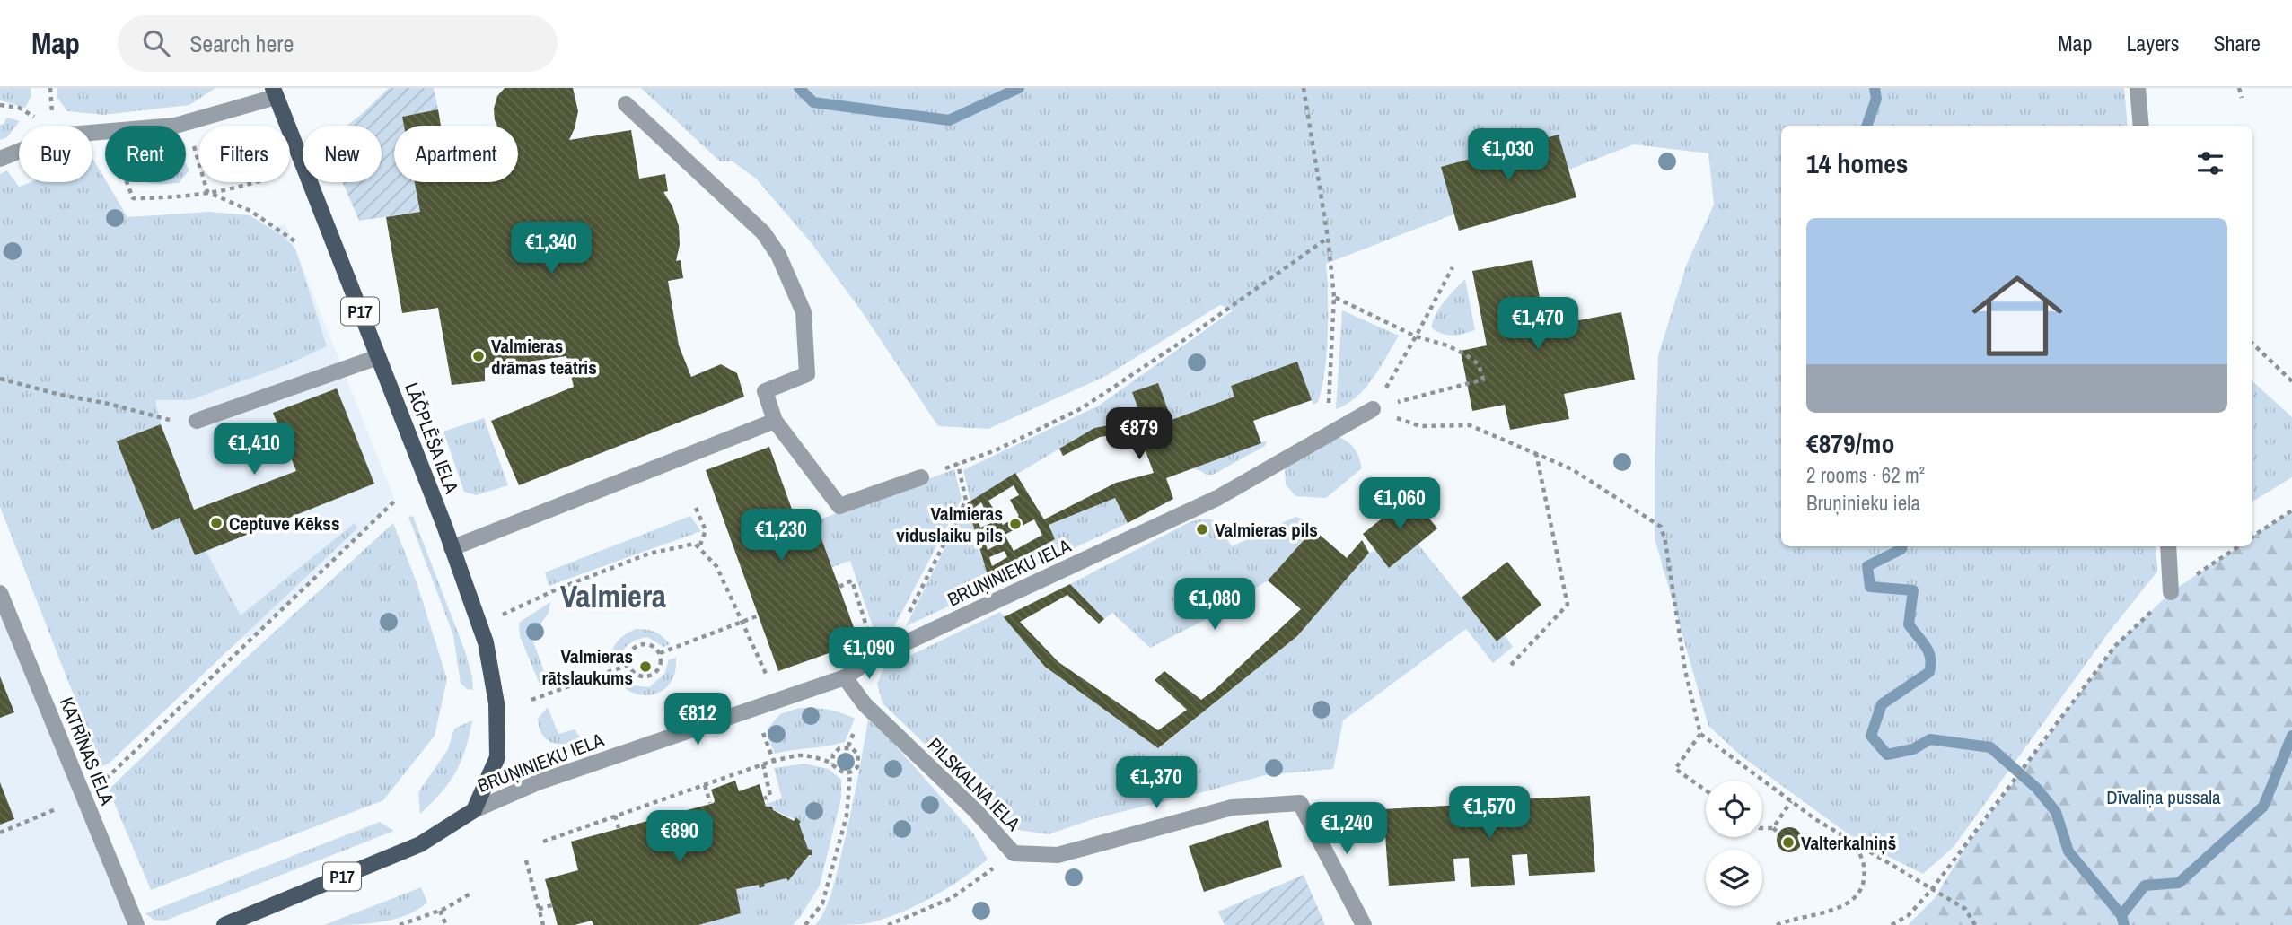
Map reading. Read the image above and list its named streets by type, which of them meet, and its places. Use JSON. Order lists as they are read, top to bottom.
{
  "streets": {
    "main road": ["P17", "LĀČPLĒŠA IELA"],
    "street": ["BRUŅINIEKU IELA", "KATRĪNAS IELA", "PILSKALNA IELA"]
  },
  "crossings": [
    ["P17", "LĀČPLĒŠA IELA"],
    ["P17", "BRUŅINIEKU IELA"],
    ["LĀČPLĒŠA IELA", "BRUŅINIEKU IELA"],
    ["BRUŅINIEKU IELA", "PILSKALNA IELA"]
  ],
  "districts": ["Valmiera"],
  "parks": ["Dīvaliņa pussala"],
  "places": [
    "Valmieras drāmas teātris",
    "Ceptuve Kēkss",
    "Valmieras viduslaiku pils",
    "Valmieras pils",
    "Valmieras rātslaukums",
    "Valterkalniņš"
  ],
  "page": {
    "header": "Map",
    "search": "Search here",
    "nav": ["Map", "Layers", "Share"],
    "chip": [
      "Buy",
      "Rent",
      "Filters",
      "New",
      "Apartment"
    ],
    "heading": "14 homes",
    "price": [
      "€1,030",
      "€1,340",
      "€1,470",
      "€879",
      "€1,410",
      "€1,060",
      "€1,230",
      "€1,080",
      "€1,090",
      "€812",
      "€1,370",
      "€1,570",
      "€1,240",
      "€890"
    ],
    "list": [
      {
        "name": "€879/mo",
        "note": "2 rooms · 62 m² · Bruņinieku iela"
      }
    ]
  }
}
